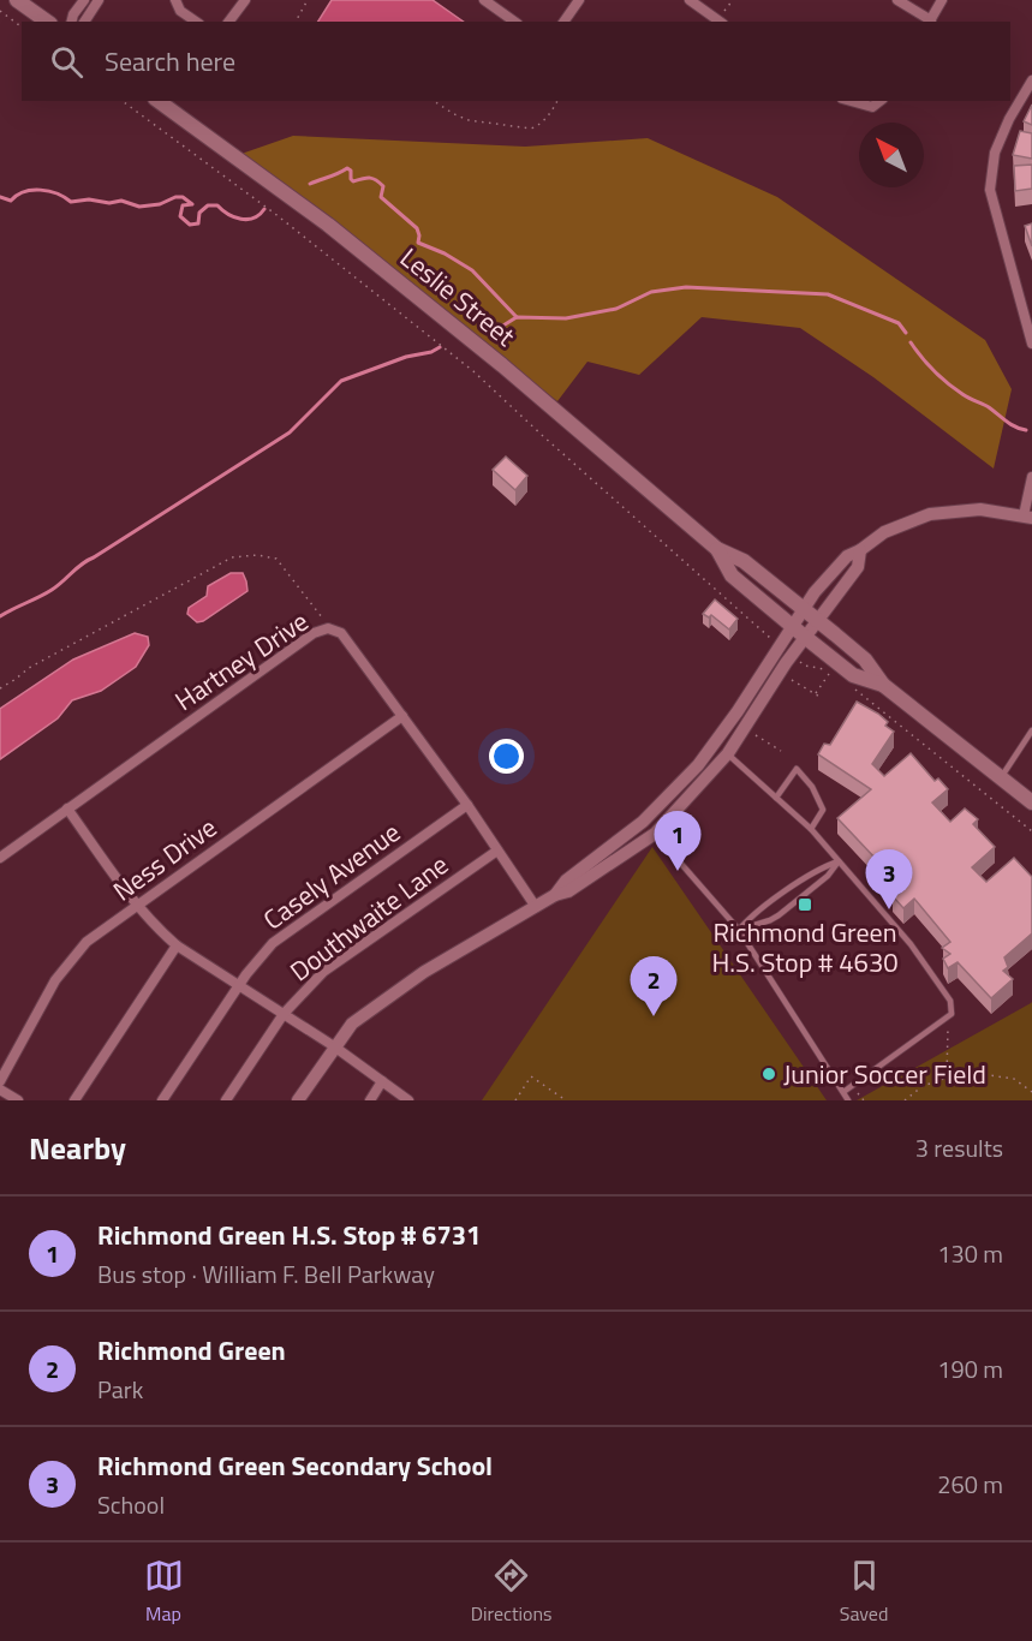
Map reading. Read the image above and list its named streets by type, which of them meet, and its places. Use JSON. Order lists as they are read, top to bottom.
{
  "streets": {
    "main road": ["Leslie Street"],
    "street": [
      "Hartney Drive",
      "Ness Drive",
      "Casely Avenue",
      "Douthwaite Lane"
    ]
  },
  "crossings": [
    ["Hartney Drive", "Ness Drive"],
    ["Hartney Drive", "Casely Avenue"],
    ["Hartney Drive", "Douthwaite Lane"]
  ],
  "places": {
    "transit": ["Richmond Green H.S. Stop # 4630"],
    "other": ["Junior Soccer Field"]
  },
  "north": "top left",
  "page": {
    "search": "Search here",
    "pins": ["1", "3", "2"],
    "heading": ["Nearby", "3 results"],
    "list": [
      {
        "mark": "1",
        "name": "Richmond Green H.S. Stop # 6731",
        "note": "Bus stop · William F. Bell Parkway",
        "value": "130 m"
      },
      {
        "mark": "2",
        "name": "Richmond Green",
        "note": "Park",
        "value": "190 m"
      },
      {
        "mark": "3",
        "name": "Richmond Green Secondary School",
        "note": "School",
        "value": "260 m"
      }
    ],
    "nav": ["Map", "Directions", "Saved"]
  }
}
